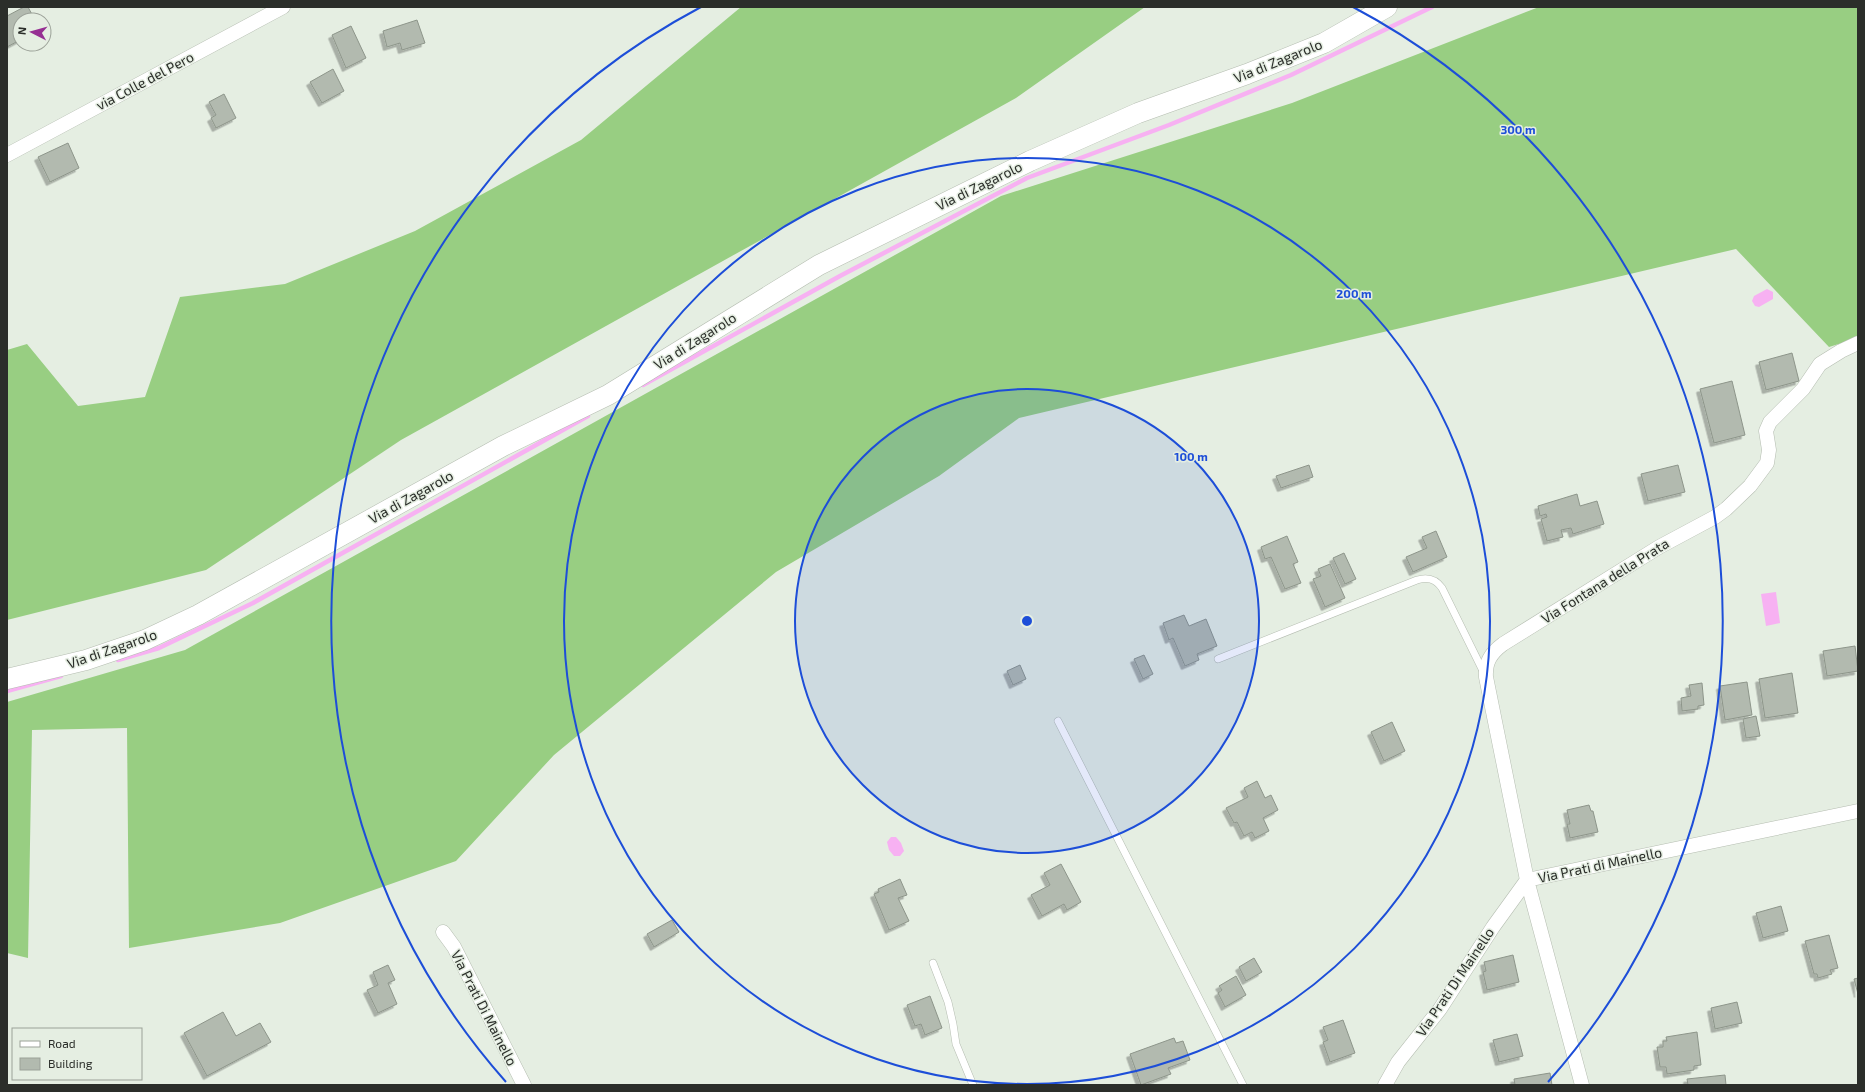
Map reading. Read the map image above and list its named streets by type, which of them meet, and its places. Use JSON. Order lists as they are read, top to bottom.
{
  "streets": {
    "main road": ["Via di Zagarolo"],
    "street": [
      "via Colle del Pero",
      "Via Fontana della Prata",
      "Via Prati di Mainello",
      "Via Prati Di Mainello"
    ]
  },
  "crossings": [
    ["Via Fontana della Prata", "Via Prati di Mainello"],
    ["Via Fontana della Prata", "Via Prati Di Mainello"],
    ["Via Prati di Mainello", "Via Prati Di Mainello"]
  ],
  "legend": ["Road", "Building"],
  "north": "left",
  "rings": ["300 m", "200 m", "100 m"]
}
